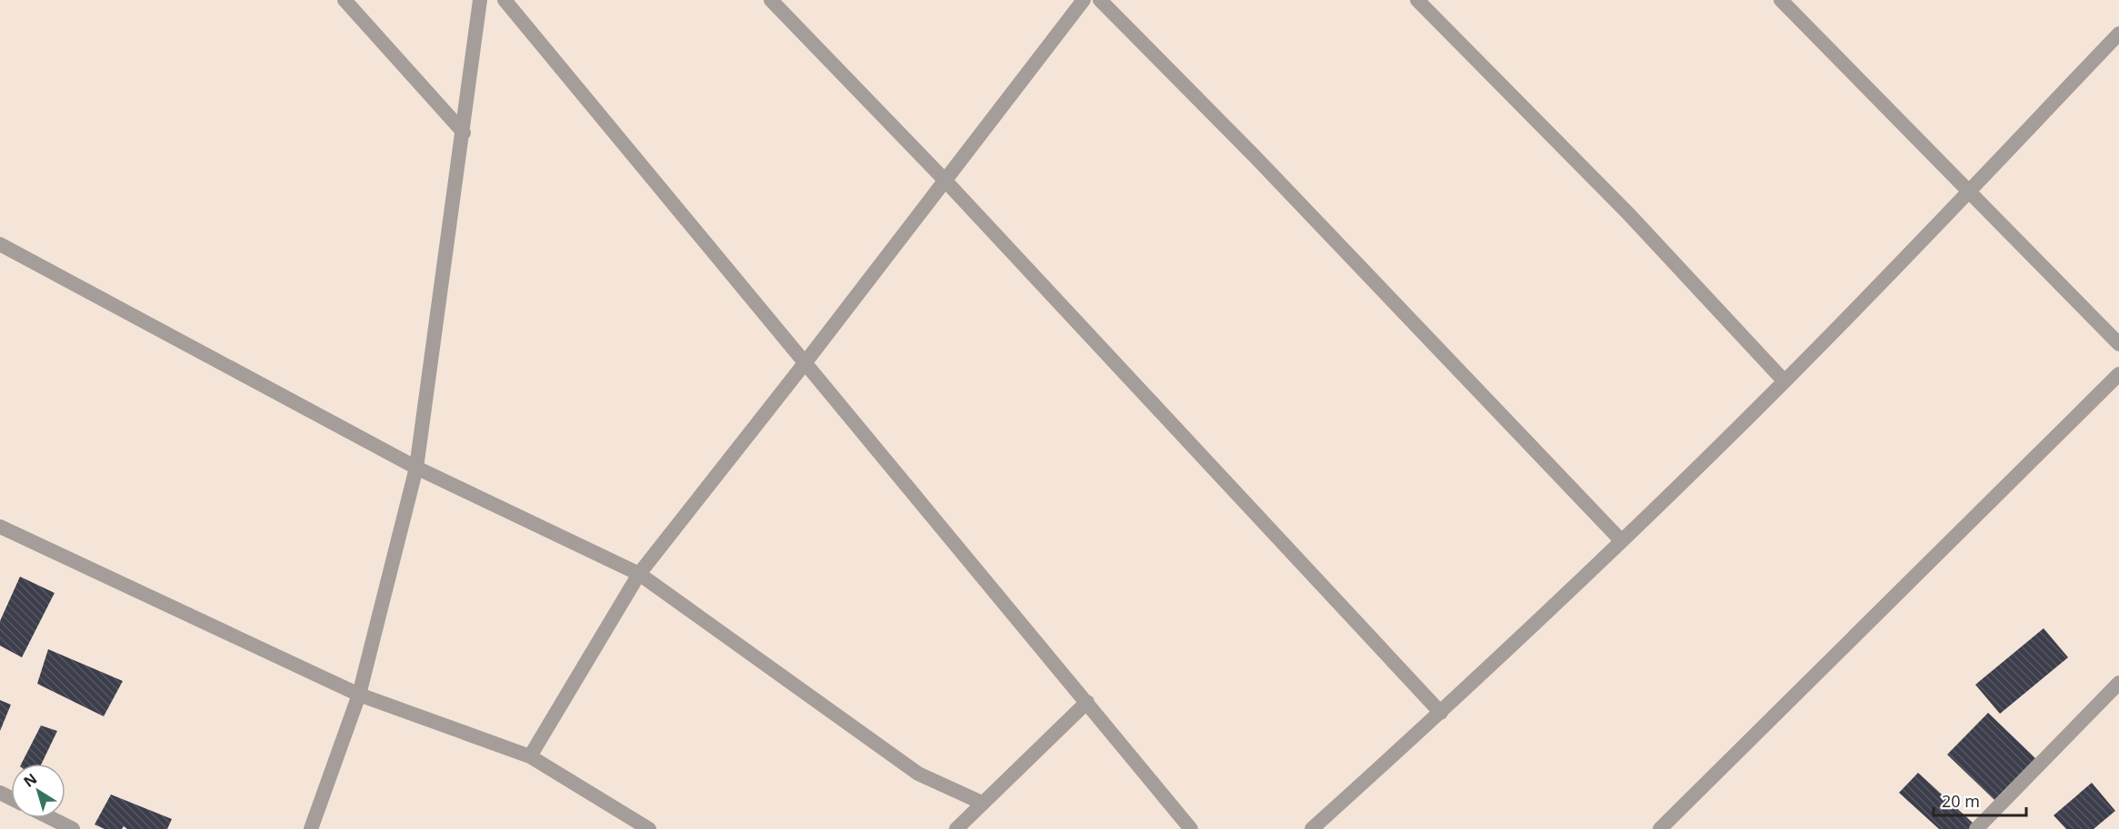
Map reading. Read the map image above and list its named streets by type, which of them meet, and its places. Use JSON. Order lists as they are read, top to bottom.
{
  "scale_bar": "20 m",
  "north": "top left"
}
